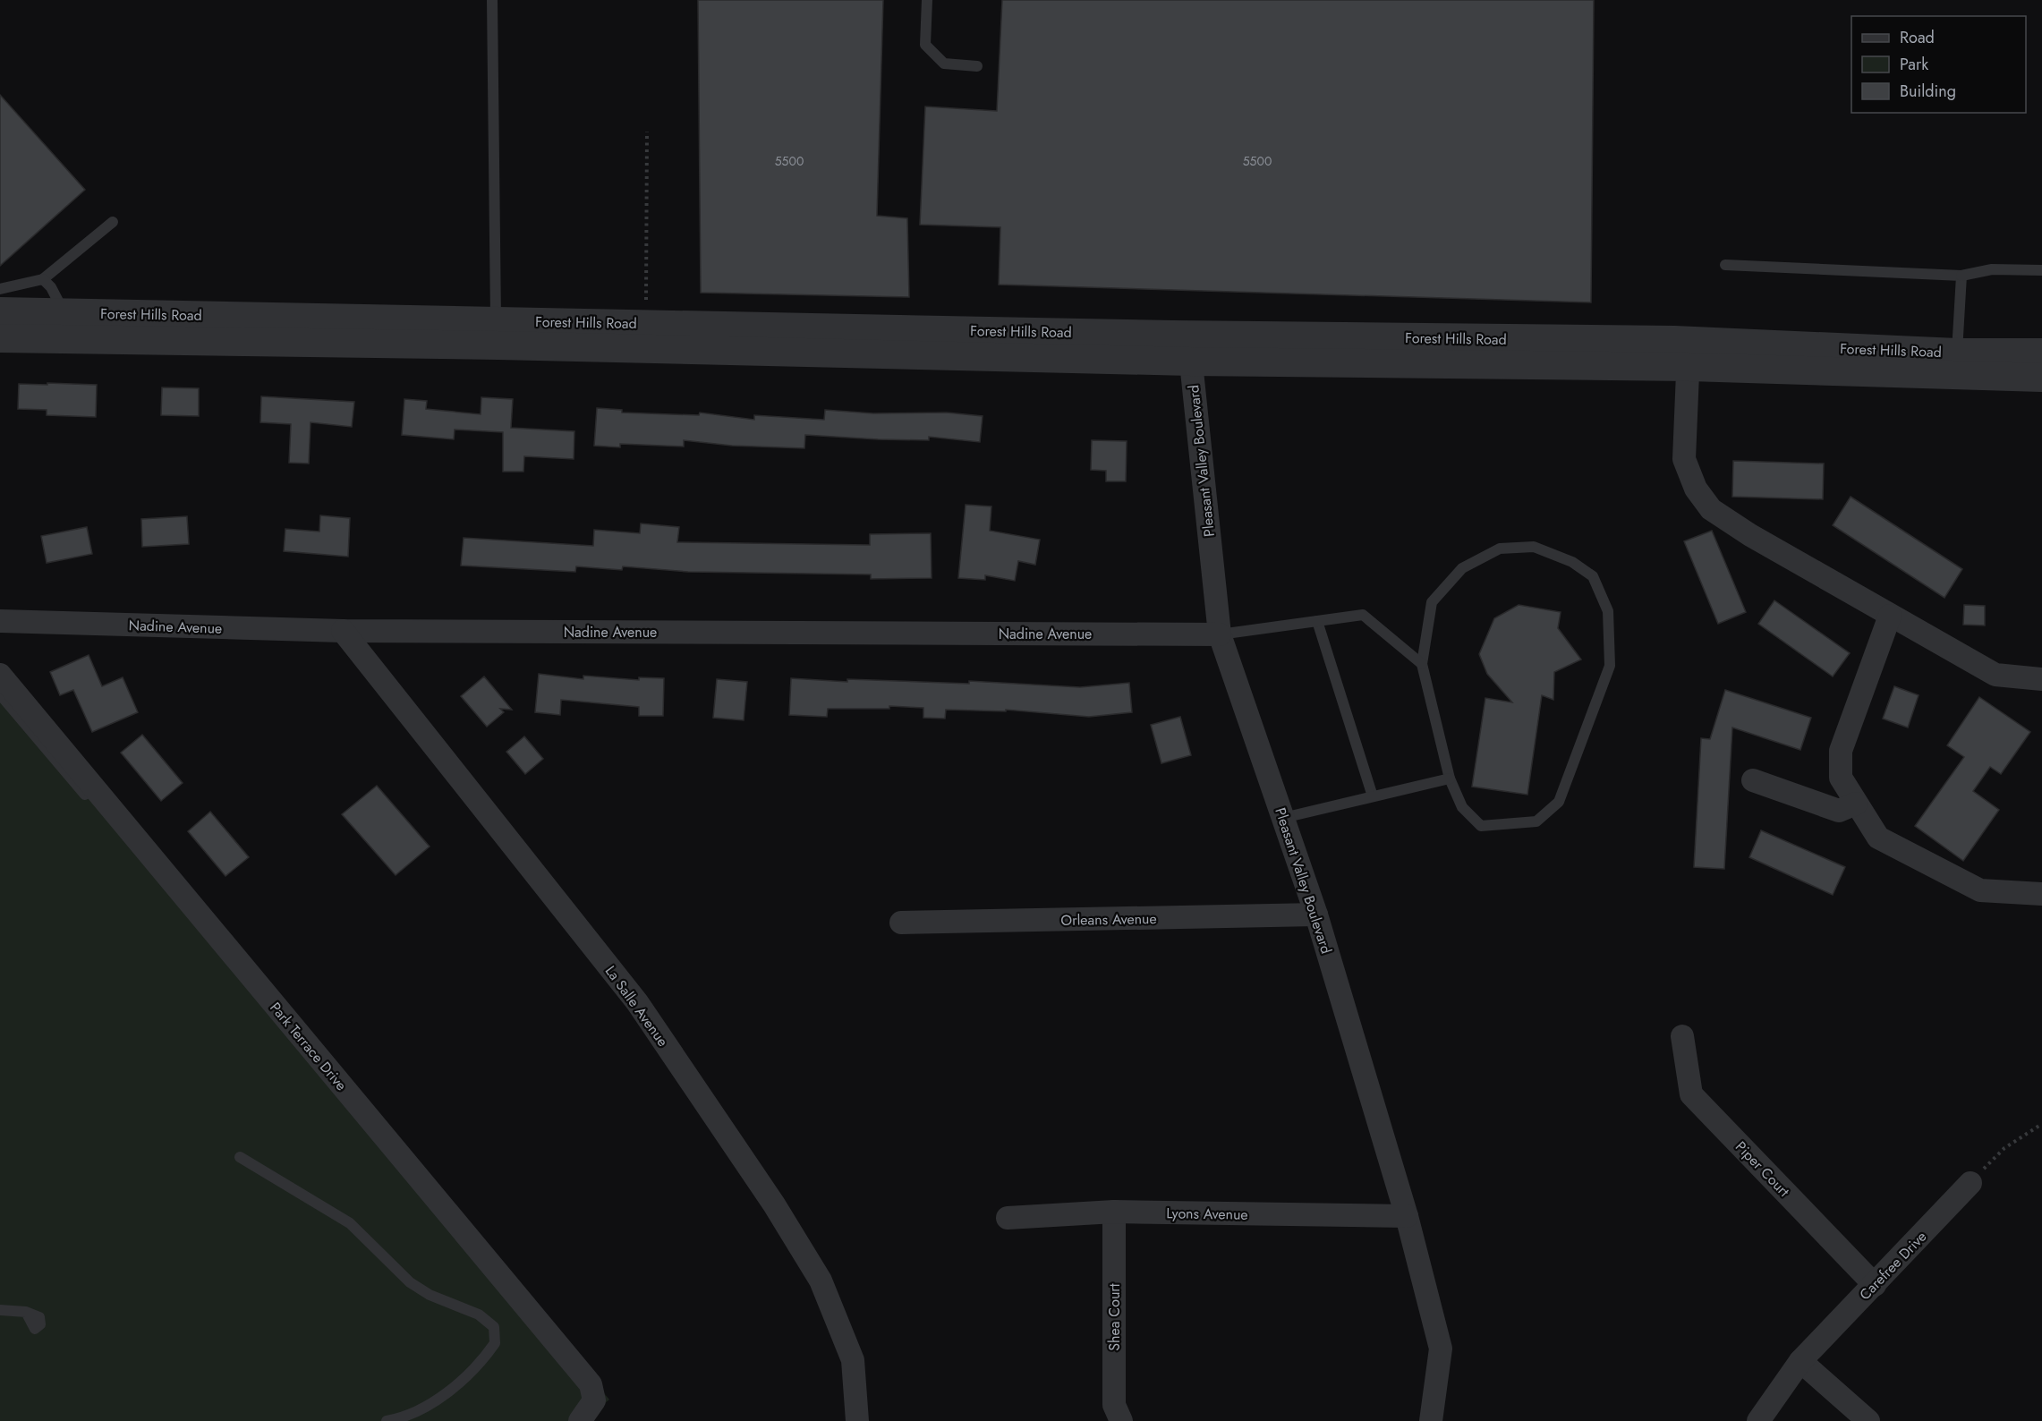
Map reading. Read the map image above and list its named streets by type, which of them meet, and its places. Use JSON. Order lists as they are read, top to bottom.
{
  "streets": {
    "street": [
      "Forest Hills Road",
      "Pleasant Valley Boulevard",
      "Nadine Avenue",
      "Orleans Avenue",
      "La Salle Avenue",
      "Park Terrace Drive",
      "Piper Court",
      "Lyons Avenue",
      "Carefree Drive",
      "Shea Court"
    ]
  },
  "crossings": [
    ["Forest Hills Road", "Pleasant Valley Boulevard"],
    ["Pleasant Valley Boulevard", "Nadine Avenue"],
    ["Pleasant Valley Boulevard", "Orleans Avenue"],
    ["Pleasant Valley Boulevard", "Lyons Avenue"],
    ["Nadine Avenue", "La Salle Avenue"],
    ["Piper Court", "Carefree Drive"],
    ["Lyons Avenue", "Shea Court"]
  ],
  "house_numbers": ["5500", "5500"],
  "legend": ["Road", "Park", "Building"]
}
